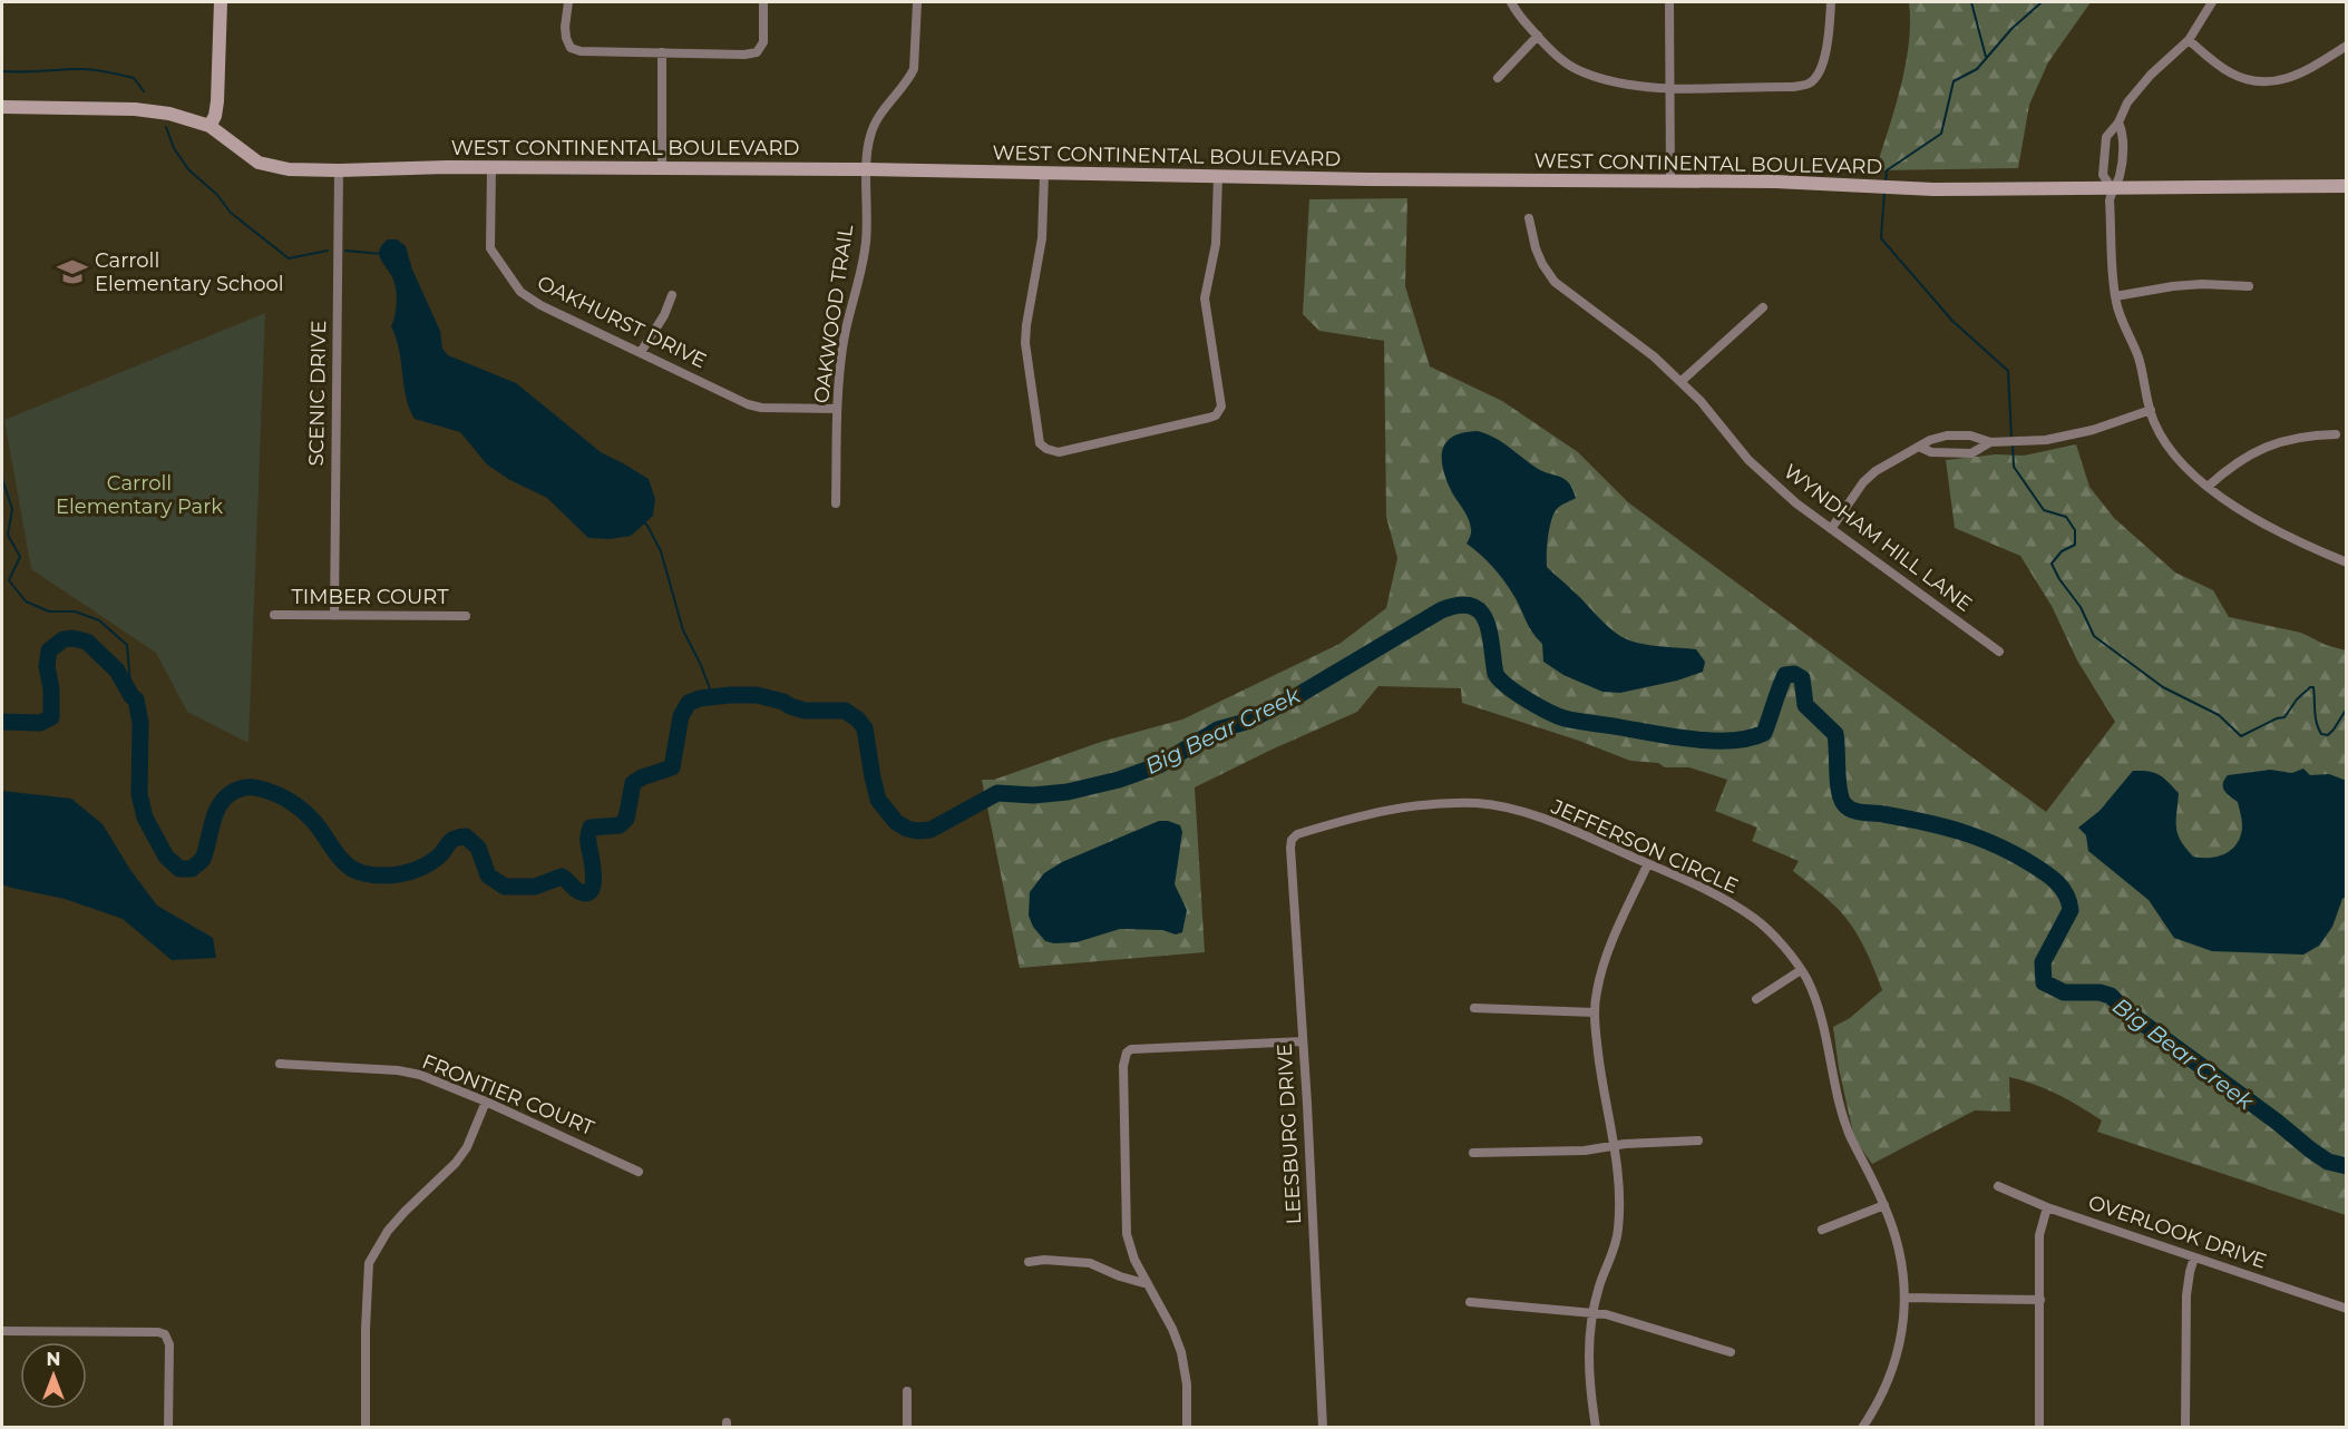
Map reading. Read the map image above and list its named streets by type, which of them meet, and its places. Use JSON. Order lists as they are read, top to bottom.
{
  "streets": {
    "main road": ["WEST CONTINENTAL BOULEVARD"],
    "street": [
      "OAKWOOD TRAIL",
      "OAKHURST DRIVE",
      "SCENIC DRIVE",
      "WYNDHAM HILL LANE",
      "TIMBER COURT",
      "JEFFERSON CIRCLE",
      "FRONTIER COURT",
      "LEESBURG DRIVE",
      "OVERLOOK DRIVE"
    ]
  },
  "crossings": [
    ["WEST CONTINENTAL BOULEVARD", "OAKWOOD TRAIL"],
    ["WEST CONTINENTAL BOULEVARD", "OAKHURST DRIVE"],
    ["WEST CONTINENTAL BOULEVARD", "SCENIC DRIVE"],
    ["OAKWOOD TRAIL", "OAKHURST DRIVE"],
    ["SCENIC DRIVE", "TIMBER COURT"],
    ["JEFFERSON CIRCLE", "LEESBURG DRIVE"]
  ],
  "water": ["Big Bear Creek"],
  "parks": ["Carroll Elementary Park"],
  "places": {
    "school or university": ["Carroll Elementary School"]
  },
  "north": "top"
}
